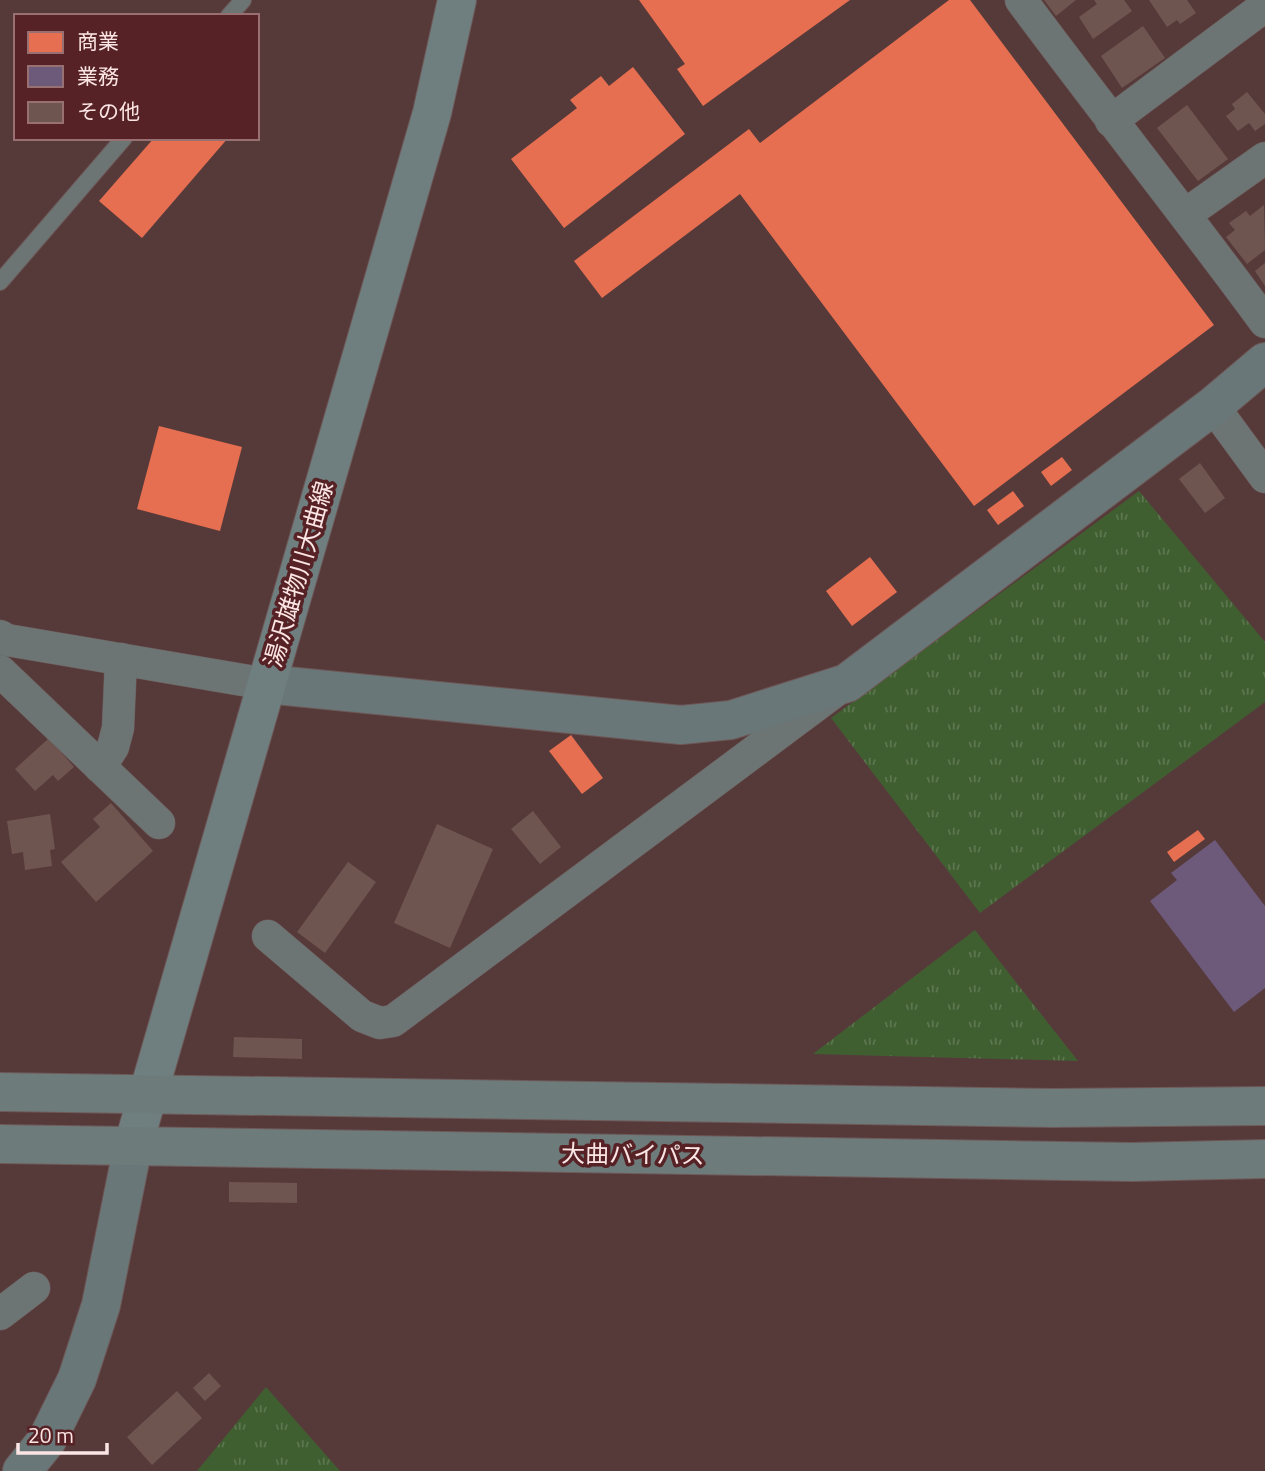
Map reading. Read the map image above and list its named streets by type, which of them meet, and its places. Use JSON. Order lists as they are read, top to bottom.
{
  "streets": {
    "highway": ["大曲バイパス"],
    "main road": ["湯沢雄物川大曲線"]
  },
  "crossings": [
    ["湯沢雄物川大曲線", "大曲バイパス"]
  ],
  "legend": ["商業", "業務", "その他"],
  "scale_bar": "20 m"
}
